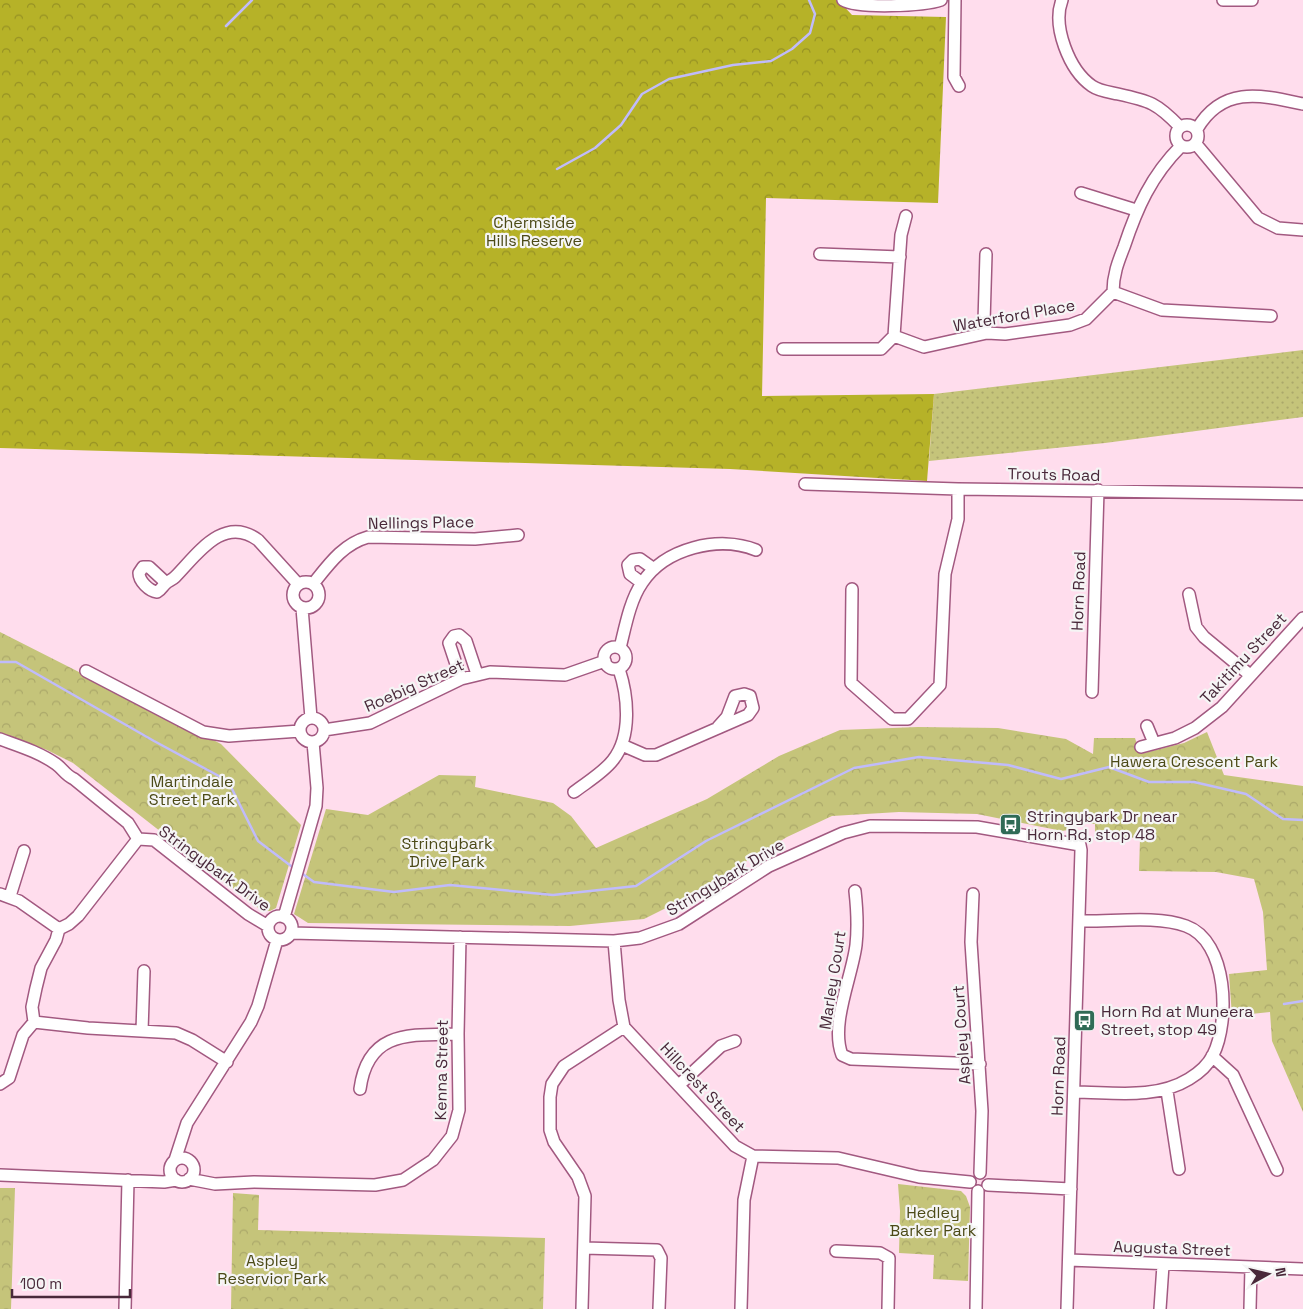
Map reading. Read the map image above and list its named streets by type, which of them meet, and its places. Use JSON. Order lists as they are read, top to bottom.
{
  "streets": {
    "street": [
      "Waterford Place",
      "Trouts Road",
      "Nellings Place",
      "Horn Road",
      "Takitimu Street",
      "Roebig Street",
      "Stringybark Drive",
      "Marley Court",
      "Aspley Court",
      "Kenna Street",
      "Hillcrest Street",
      "Augusta Street"
    ]
  },
  "crossings": [
    ["Trouts Road", "Horn Road"],
    ["Horn Road", "Stringybark Drive"],
    ["Horn Road", "Augusta Street"],
    ["Stringybark Drive", "Kenna Street"],
    ["Marley Court", "Aspley Court"]
  ],
  "parks": [
    "Chermside Hills Reserve",
    "Hawera Crescent Park",
    "Martindale Street Park",
    "Stringybark Drive Park",
    "Hedley Barker Park",
    "Aspley Reservior Park"
  ],
  "places": {
    "bus stop": ["Stringybark Dr near Horn Rd, stop 48", "Horn Rd at Muneera Street, stop 49"]
  },
  "scale_bar": "100 m",
  "north": "right"
}
